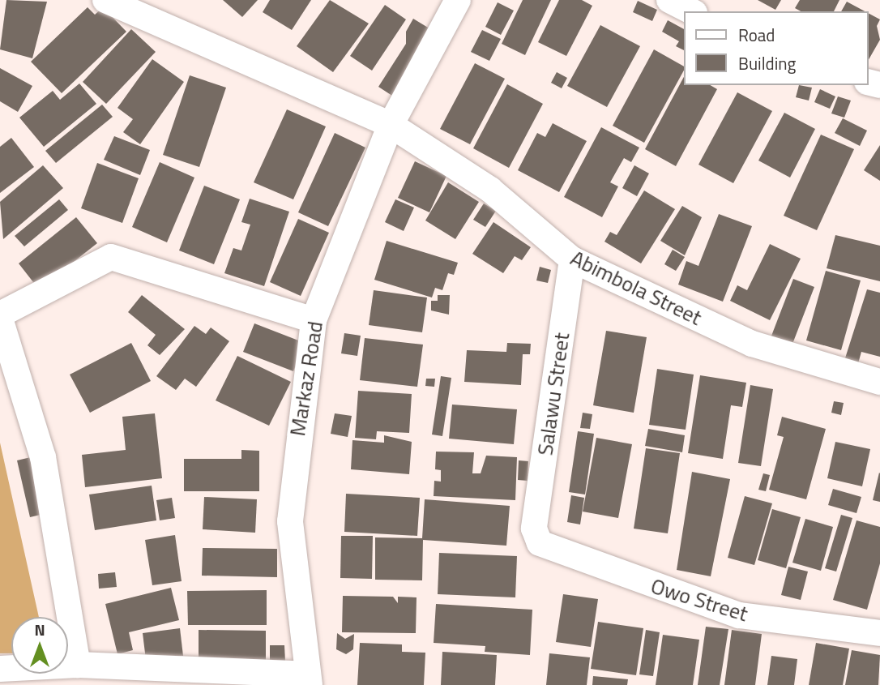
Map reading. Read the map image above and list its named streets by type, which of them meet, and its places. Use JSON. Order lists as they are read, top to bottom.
{
  "streets": {
    "street": [
      "Abimbola Street",
      "Markaz Road",
      "Salawu Street",
      "Owo Street"
    ]
  },
  "crossings": [
    ["Abimbola Street", "Markaz Road"],
    ["Abimbola Street", "Salawu Street"],
    ["Salawu Street", "Owo Street"]
  ],
  "legend": ["Road", "Building"],
  "north": "top"
}
